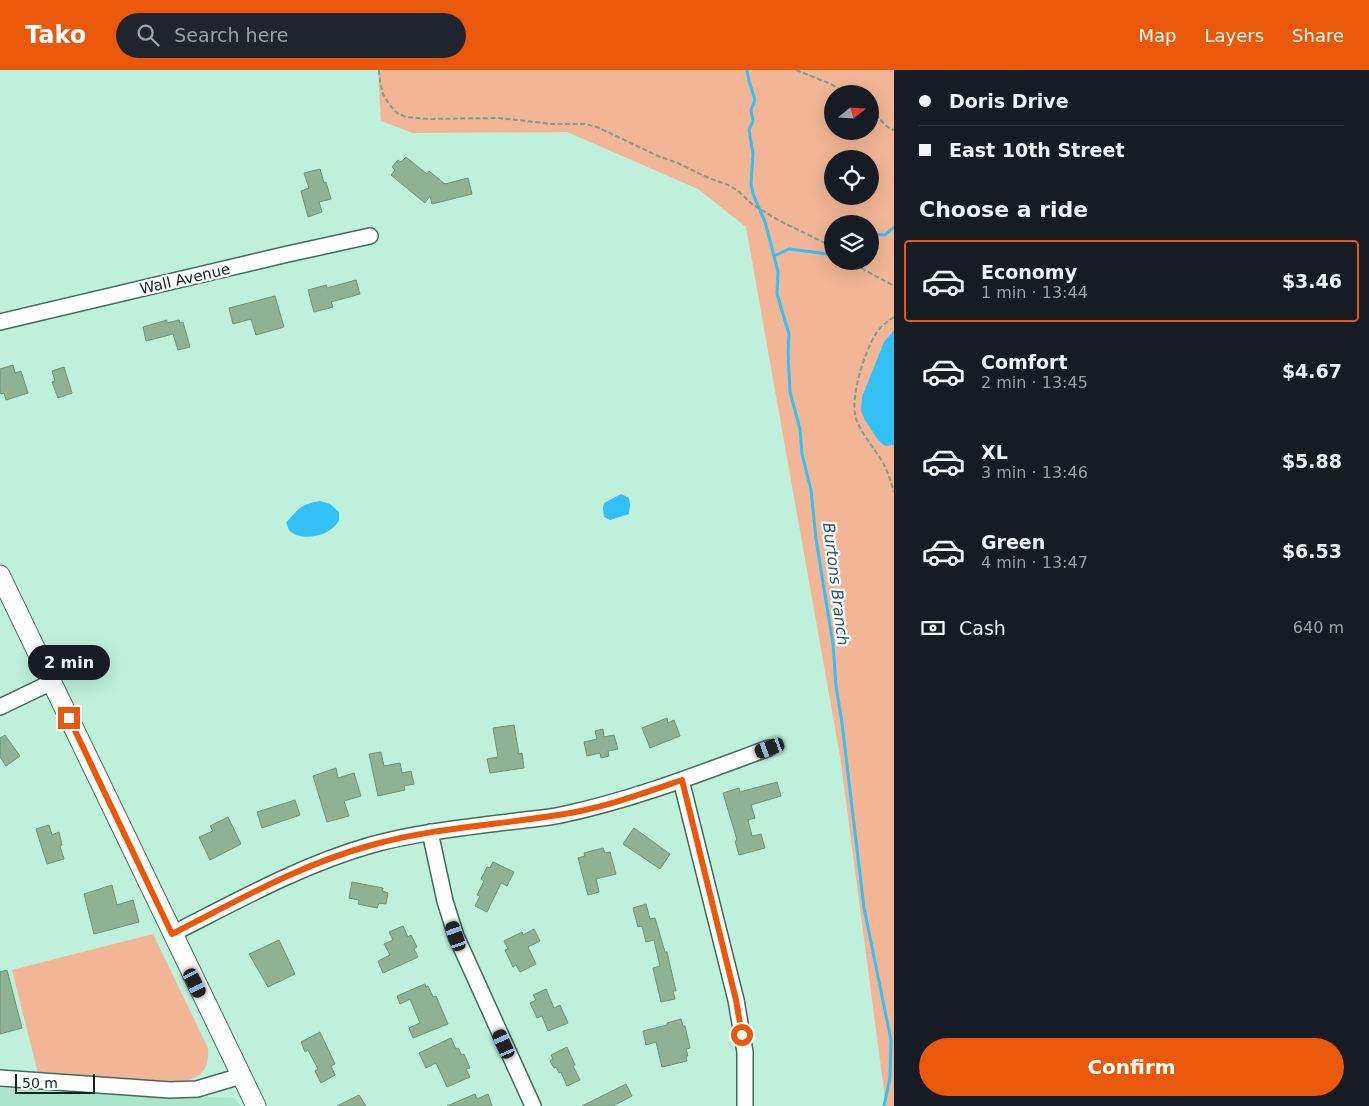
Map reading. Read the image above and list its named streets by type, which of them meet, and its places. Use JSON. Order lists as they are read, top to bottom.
{
  "streets": {
    "street": ["Wall Avenue"]
  },
  "water": ["Burtons Branch"],
  "scale_bar": "50 m",
  "north": "right",
  "page": {
    "header": "Tako",
    "search": "Search here",
    "nav": ["Map", "Layers", "Share"],
    "banner": ["Doris Drive", "East 10th Street"],
    "heading": "Choose a ride",
    "list": [
      {
        "name": "Economy",
        "note": "1 min · 13:44",
        "value": "$3.46"
      },
      {
        "name": "Comfort",
        "note": "2 min · 13:45",
        "value": "$4.67"
      },
      {
        "name": "XL",
        "note": "3 min · 13:46",
        "value": "$5.88"
      },
      {
        "name": "Green",
        "note": "4 min · 13:47",
        "value": "$6.53"
      }
    ],
    "pay": ["Cash", "640 m"],
    "bubble": "2 min",
    "buttons": "Confirm",
    "scale": "50 m"
  }
}
